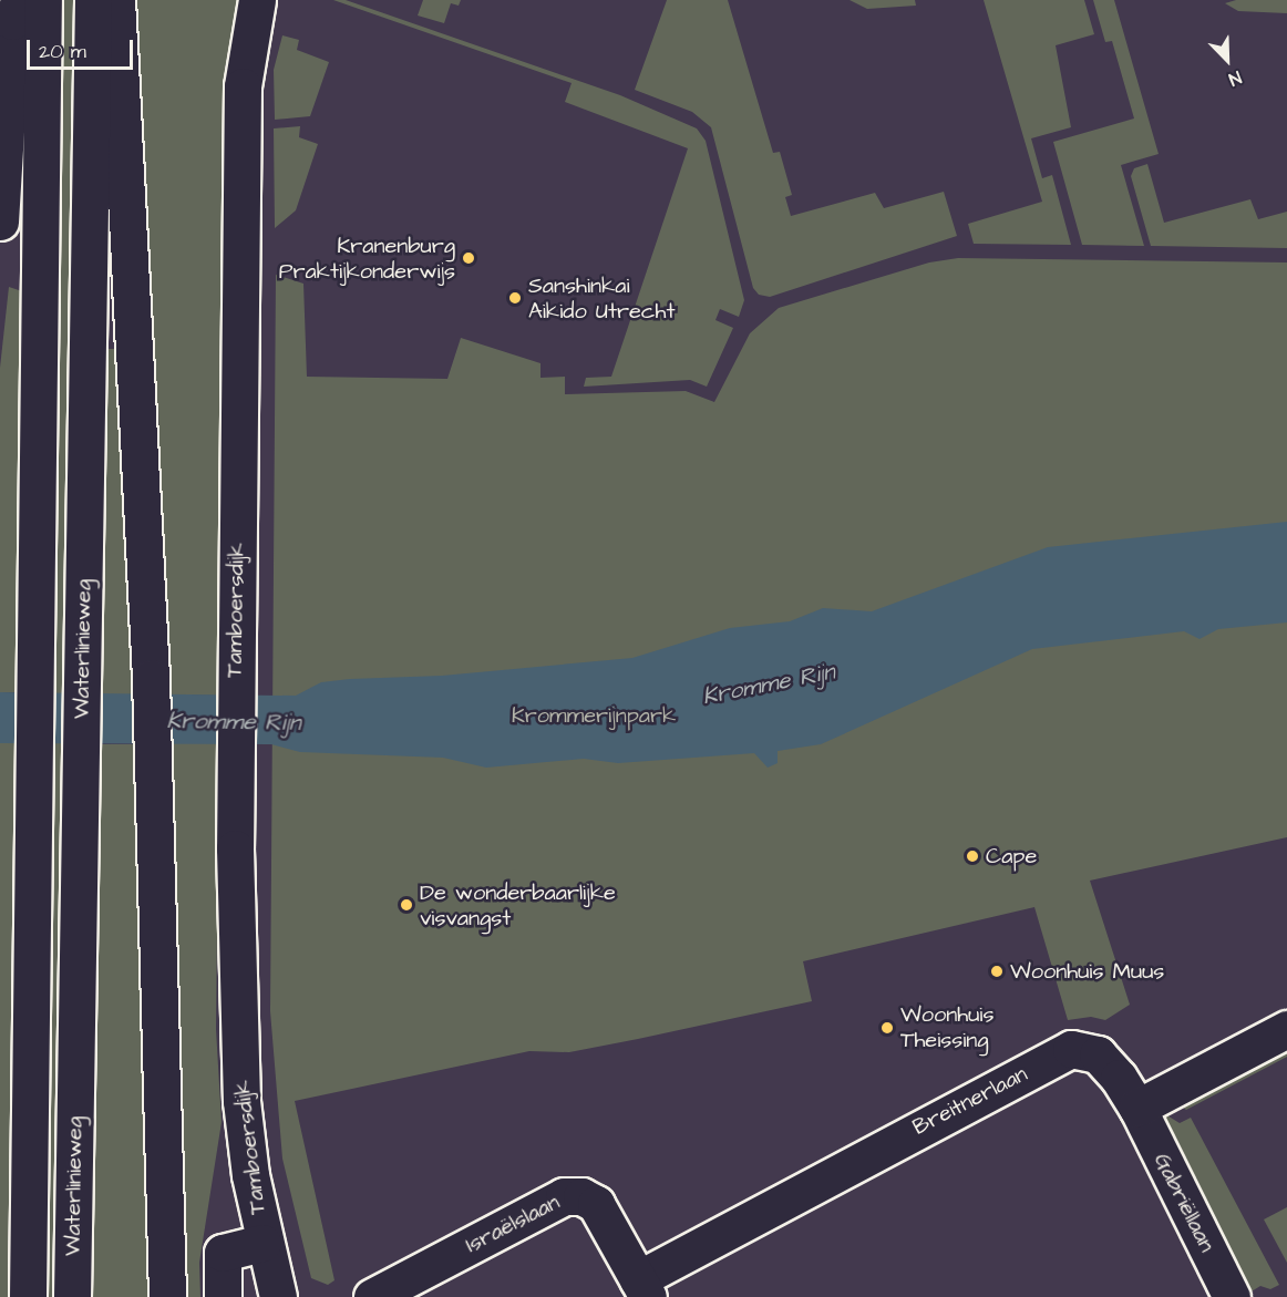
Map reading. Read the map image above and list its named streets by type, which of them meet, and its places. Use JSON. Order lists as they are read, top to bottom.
{
  "streets": {
    "main road": [
      "Tamboersdijk",
      "Waterlinieweg",
      "Breitnerlaan",
      "Gabriëllaan",
      "Israëlslaan"
    ]
  },
  "crossings": [
    ["Breitnerlaan", "Gabriëllaan"],
    ["Breitnerlaan", "Israëlslaan"]
  ],
  "water": ["Kromme Rijn"],
  "parks": ["Krommerijnpark"],
  "places": [
    "Kranenburg Praktijkonderwijs",
    "Sanshinkai Aikido Utrecht",
    "Cape",
    "De wonderbaarlijke visvangst",
    "Woonhuis Muus",
    "Woonhuis Theissing"
  ],
  "scale_bar": "20 m",
  "north": "bottom right"
}
